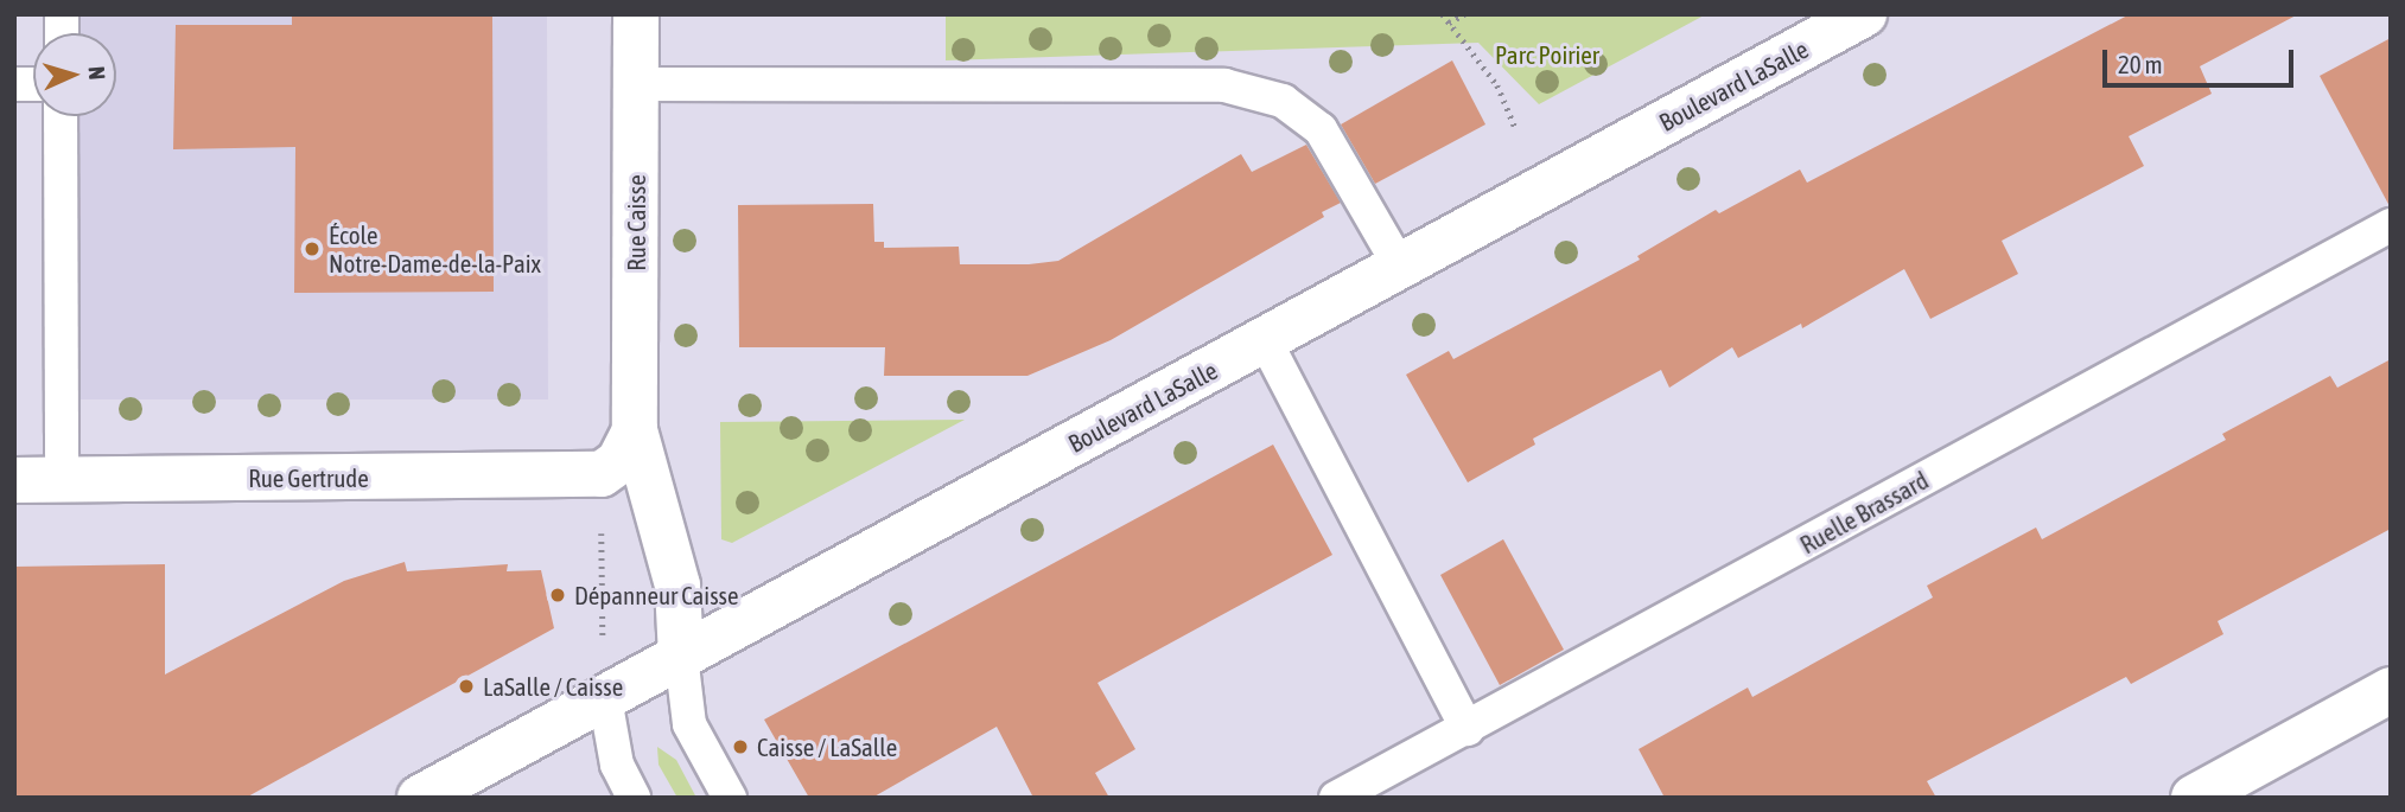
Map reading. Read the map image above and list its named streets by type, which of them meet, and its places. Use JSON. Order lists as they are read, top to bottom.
{
  "streets": {
    "main road": ["Boulevard LaSalle", "Rue Caisse", "Rue Gertrude"],
    "lane": ["Ruelle Brassard"]
  },
  "crossings": [
    ["Boulevard LaSalle", "Rue Caisse"]
  ],
  "parks": ["Parc Poirier"],
  "places": [
    "École Notre-Dame-de-la-Paix",
    "Dépanneur Caisse",
    "LaSalle / Caisse",
    "Caisse / LaSalle"
  ],
  "scale_bar": "20 m",
  "north": "right"
}
